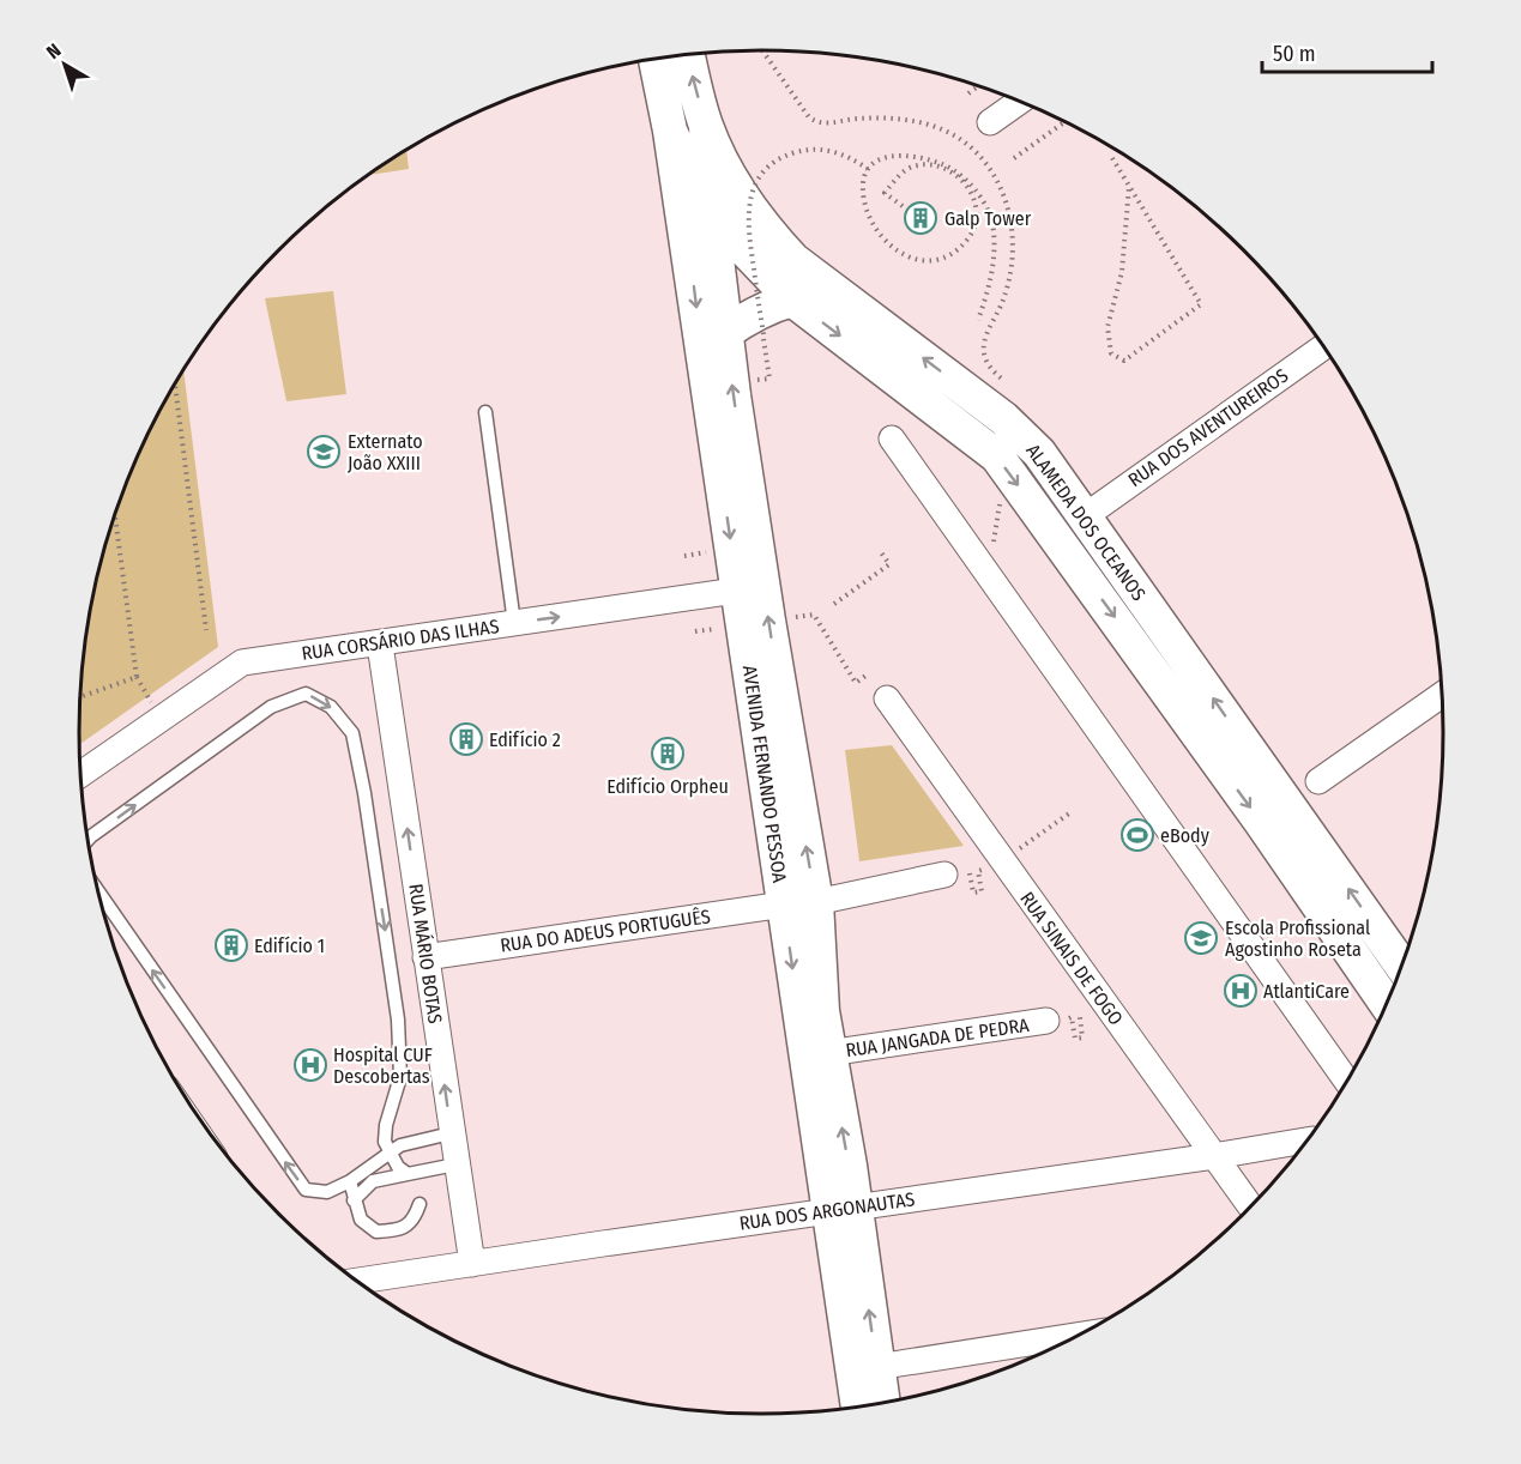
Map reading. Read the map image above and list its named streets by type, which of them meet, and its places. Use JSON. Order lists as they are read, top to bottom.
{
  "streets": {
    "street": [
      "RUA DOS AVENTUREIROS",
      "ALAMEDA DOS OCEANOS",
      "RUA CORSÁRIO DAS ILHAS",
      "AVENIDA FERNANDO PESSOA",
      "RUA DO ADEUS PORTUGUÊS",
      "RUA MÁRIO BOTAS",
      "RUA SINAIS DE FOGO",
      "RUA JANGADA DE PEDRA",
      "RUA DOS ARGONAUTAS"
    ]
  },
  "crossings": [
    ["RUA DOS AVENTUREIROS", "ALAMEDA DOS OCEANOS"],
    ["ALAMEDA DOS OCEANOS", "AVENIDA FERNANDO PESSOA"],
    ["RUA CORSÁRIO DAS ILHAS", "AVENIDA FERNANDO PESSOA"],
    ["RUA CORSÁRIO DAS ILHAS", "RUA MÁRIO BOTAS"],
    ["AVENIDA FERNANDO PESSOA", "RUA DO ADEUS PORTUGUÊS"],
    ["AVENIDA FERNANDO PESSOA", "RUA JANGADA DE PEDRA"],
    ["AVENIDA FERNANDO PESSOA", "RUA DOS ARGONAUTAS"],
    ["RUA DO ADEUS PORTUGUÊS", "RUA MÁRIO BOTAS"],
    ["RUA MÁRIO BOTAS", "RUA DOS ARGONAUTAS"],
    ["RUA SINAIS DE FOGO", "RUA DOS ARGONAUTAS"]
  ],
  "one_way": ["RUA MÁRIO BOTAS"],
  "places": {
    "building": [
      "Galp Tower",
      "Edifício 2",
      "Edifício Orpheu",
      "Edifício 1"
    ],
    "school or university": ["Externato João XXIII", "Escola Profissional Agostinho Roseta"],
    "sports": ["eBody"],
    "hospital": ["AtlantiCare", "Hospital CUF Descobertas"]
  },
  "scale_bar": "50 m",
  "north": "top left"
}
